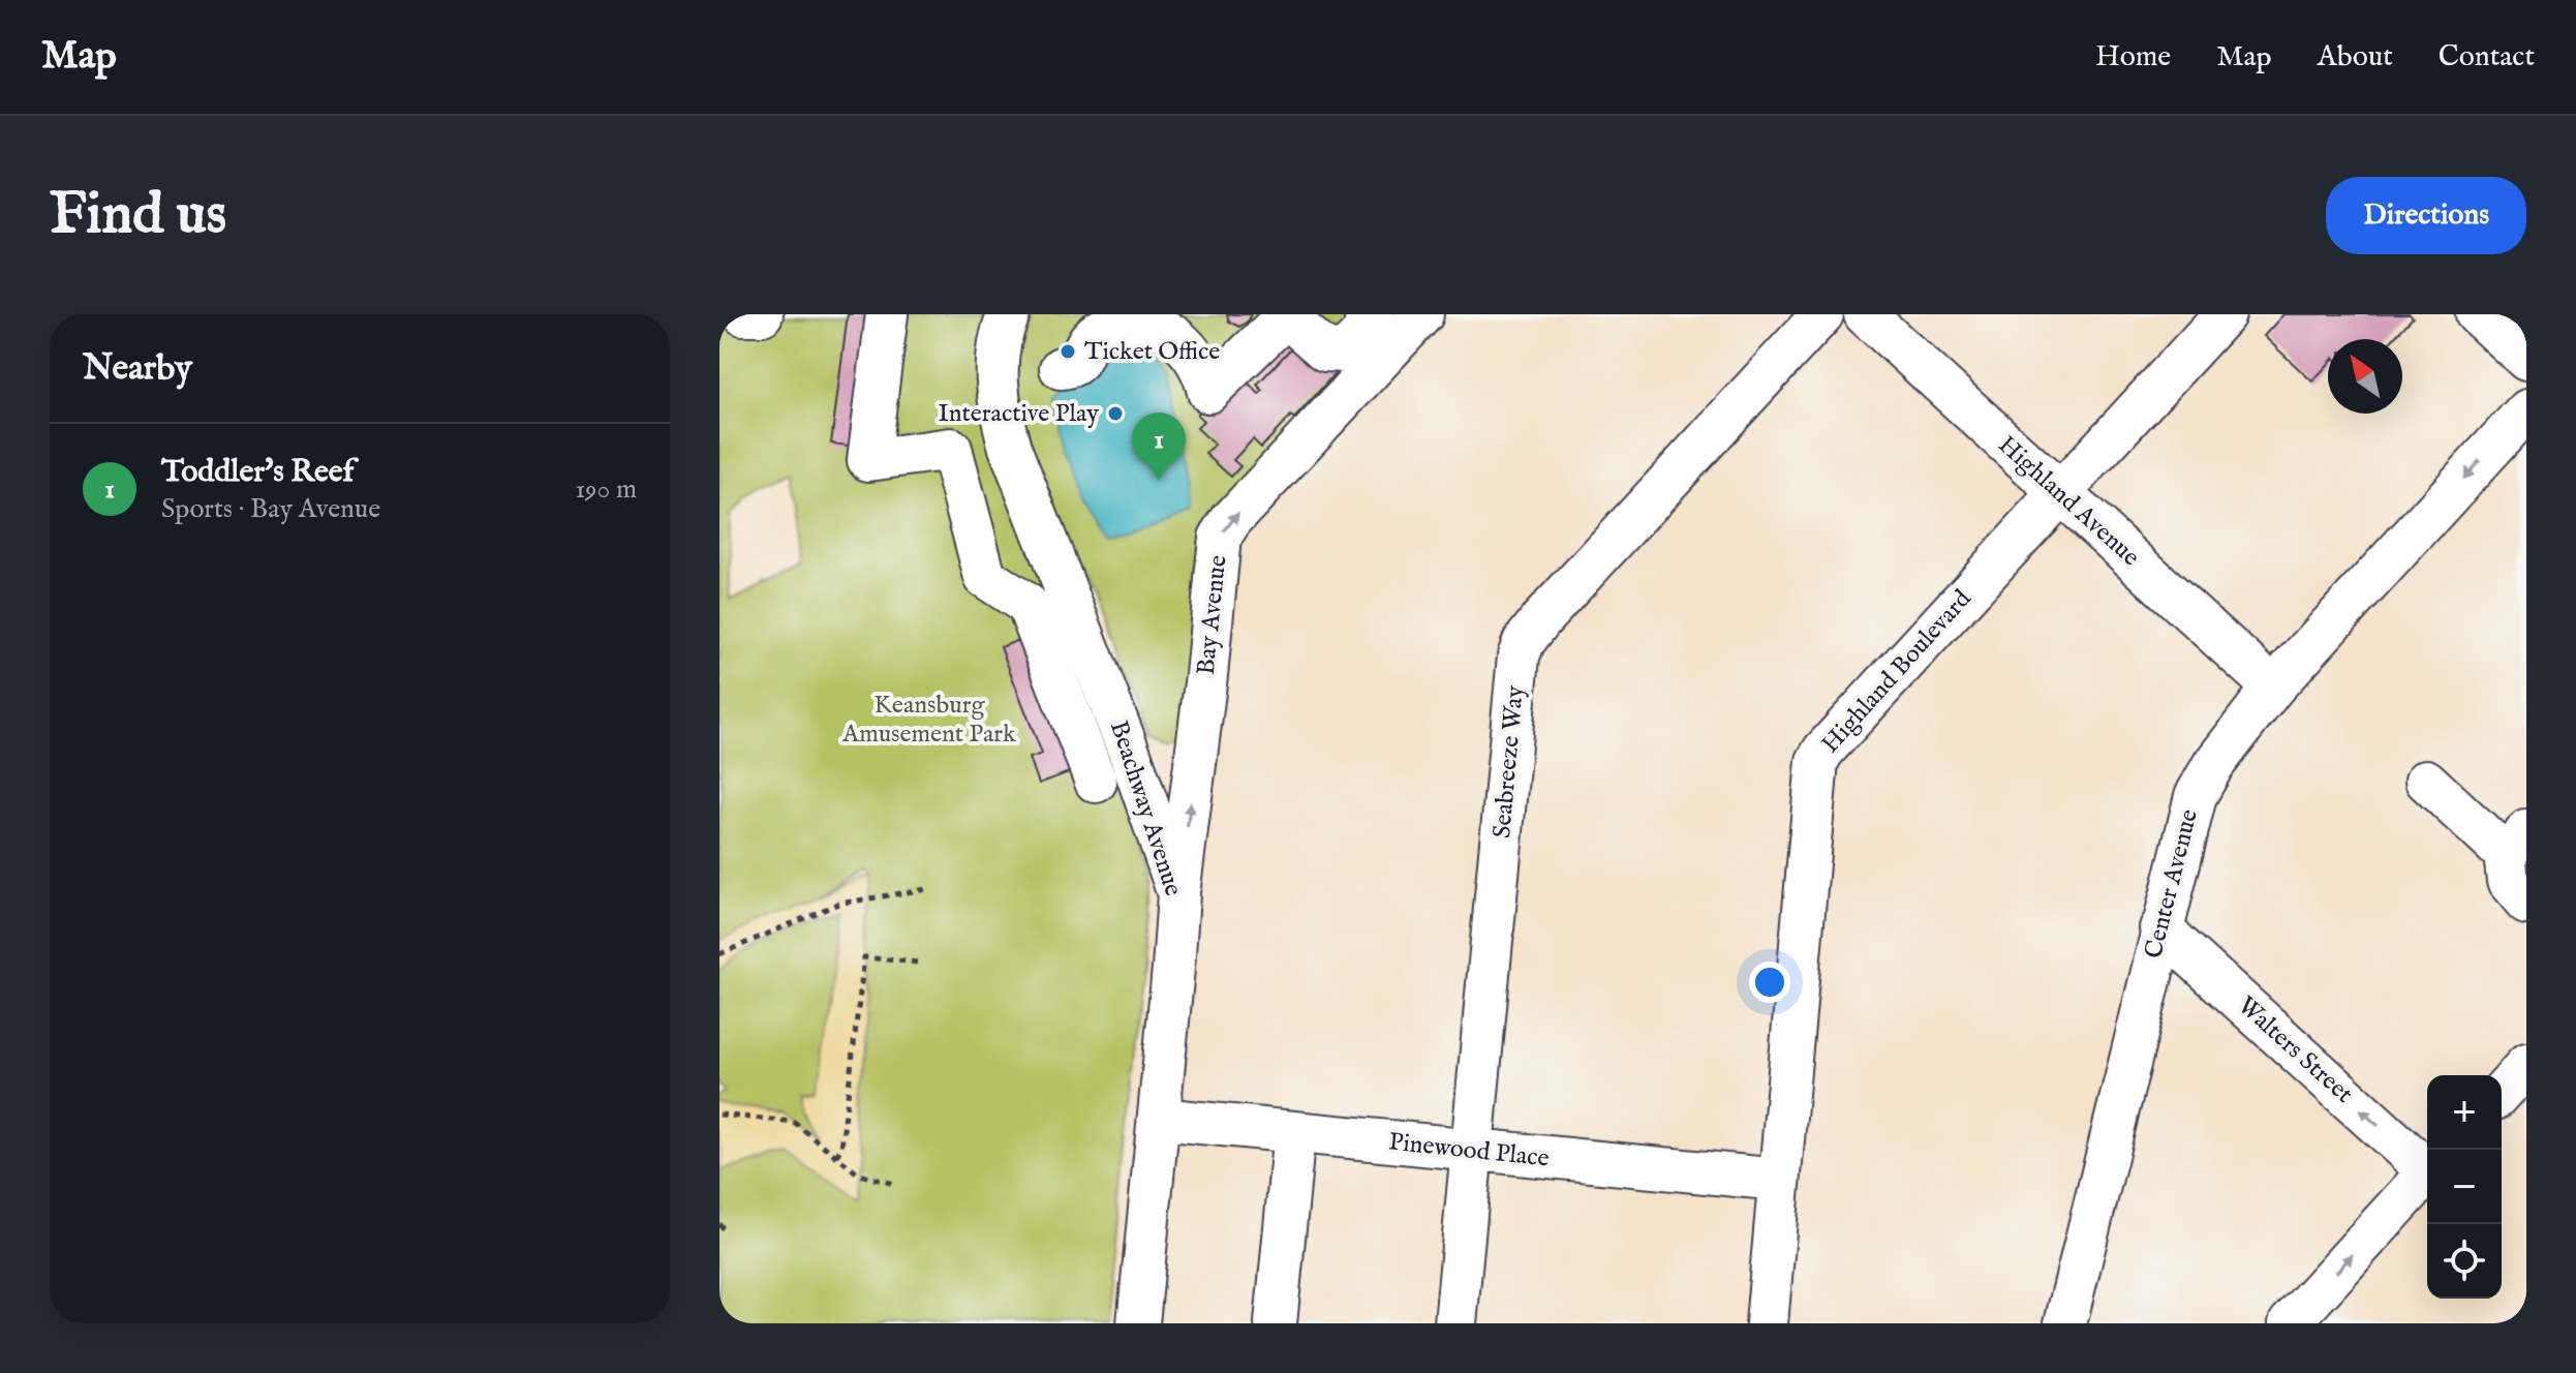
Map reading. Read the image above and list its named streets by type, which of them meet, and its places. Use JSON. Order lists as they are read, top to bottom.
{
  "streets": {
    "street": [
      "Highland Avenue",
      "Bay Avenue",
      "Highland Boulevard",
      "Seabreeze Way",
      "Beachway Avenue",
      "Center Avenue",
      "Walters Street",
      "Pinewood Place"
    ]
  },
  "crossings": [
    ["Highland Avenue", "Highland Boulevard"],
    ["Highland Avenue", "Center Avenue"],
    ["Bay Avenue", "Beachway Avenue"],
    ["Highland Boulevard", "Pinewood Place"],
    ["Seabreeze Way", "Pinewood Place"],
    ["Beachway Avenue", "Pinewood Place"],
    ["Center Avenue", "Walters Street"]
  ],
  "one_way": ["Bay Avenue", "Center Avenue"],
  "parks": ["Keansburg Amusement Park"],
  "places": ["Ticket Office", "Interactive Play"],
  "north": "top left",
  "page": {
    "header": "Map",
    "nav": [
      "Home",
      "Map",
      "About",
      "Contact"
    ],
    "buttons": "Directions",
    "title": "Find us",
    "heading": "Nearby",
    "pins": "1",
    "list": [
      {
        "mark": "1",
        "name": "Toddler's Reef",
        "note": "Sports · Bay Avenue",
        "value": "190 m"
      }
    ],
    "map_buttons": ["+", "−"]
  }
}
